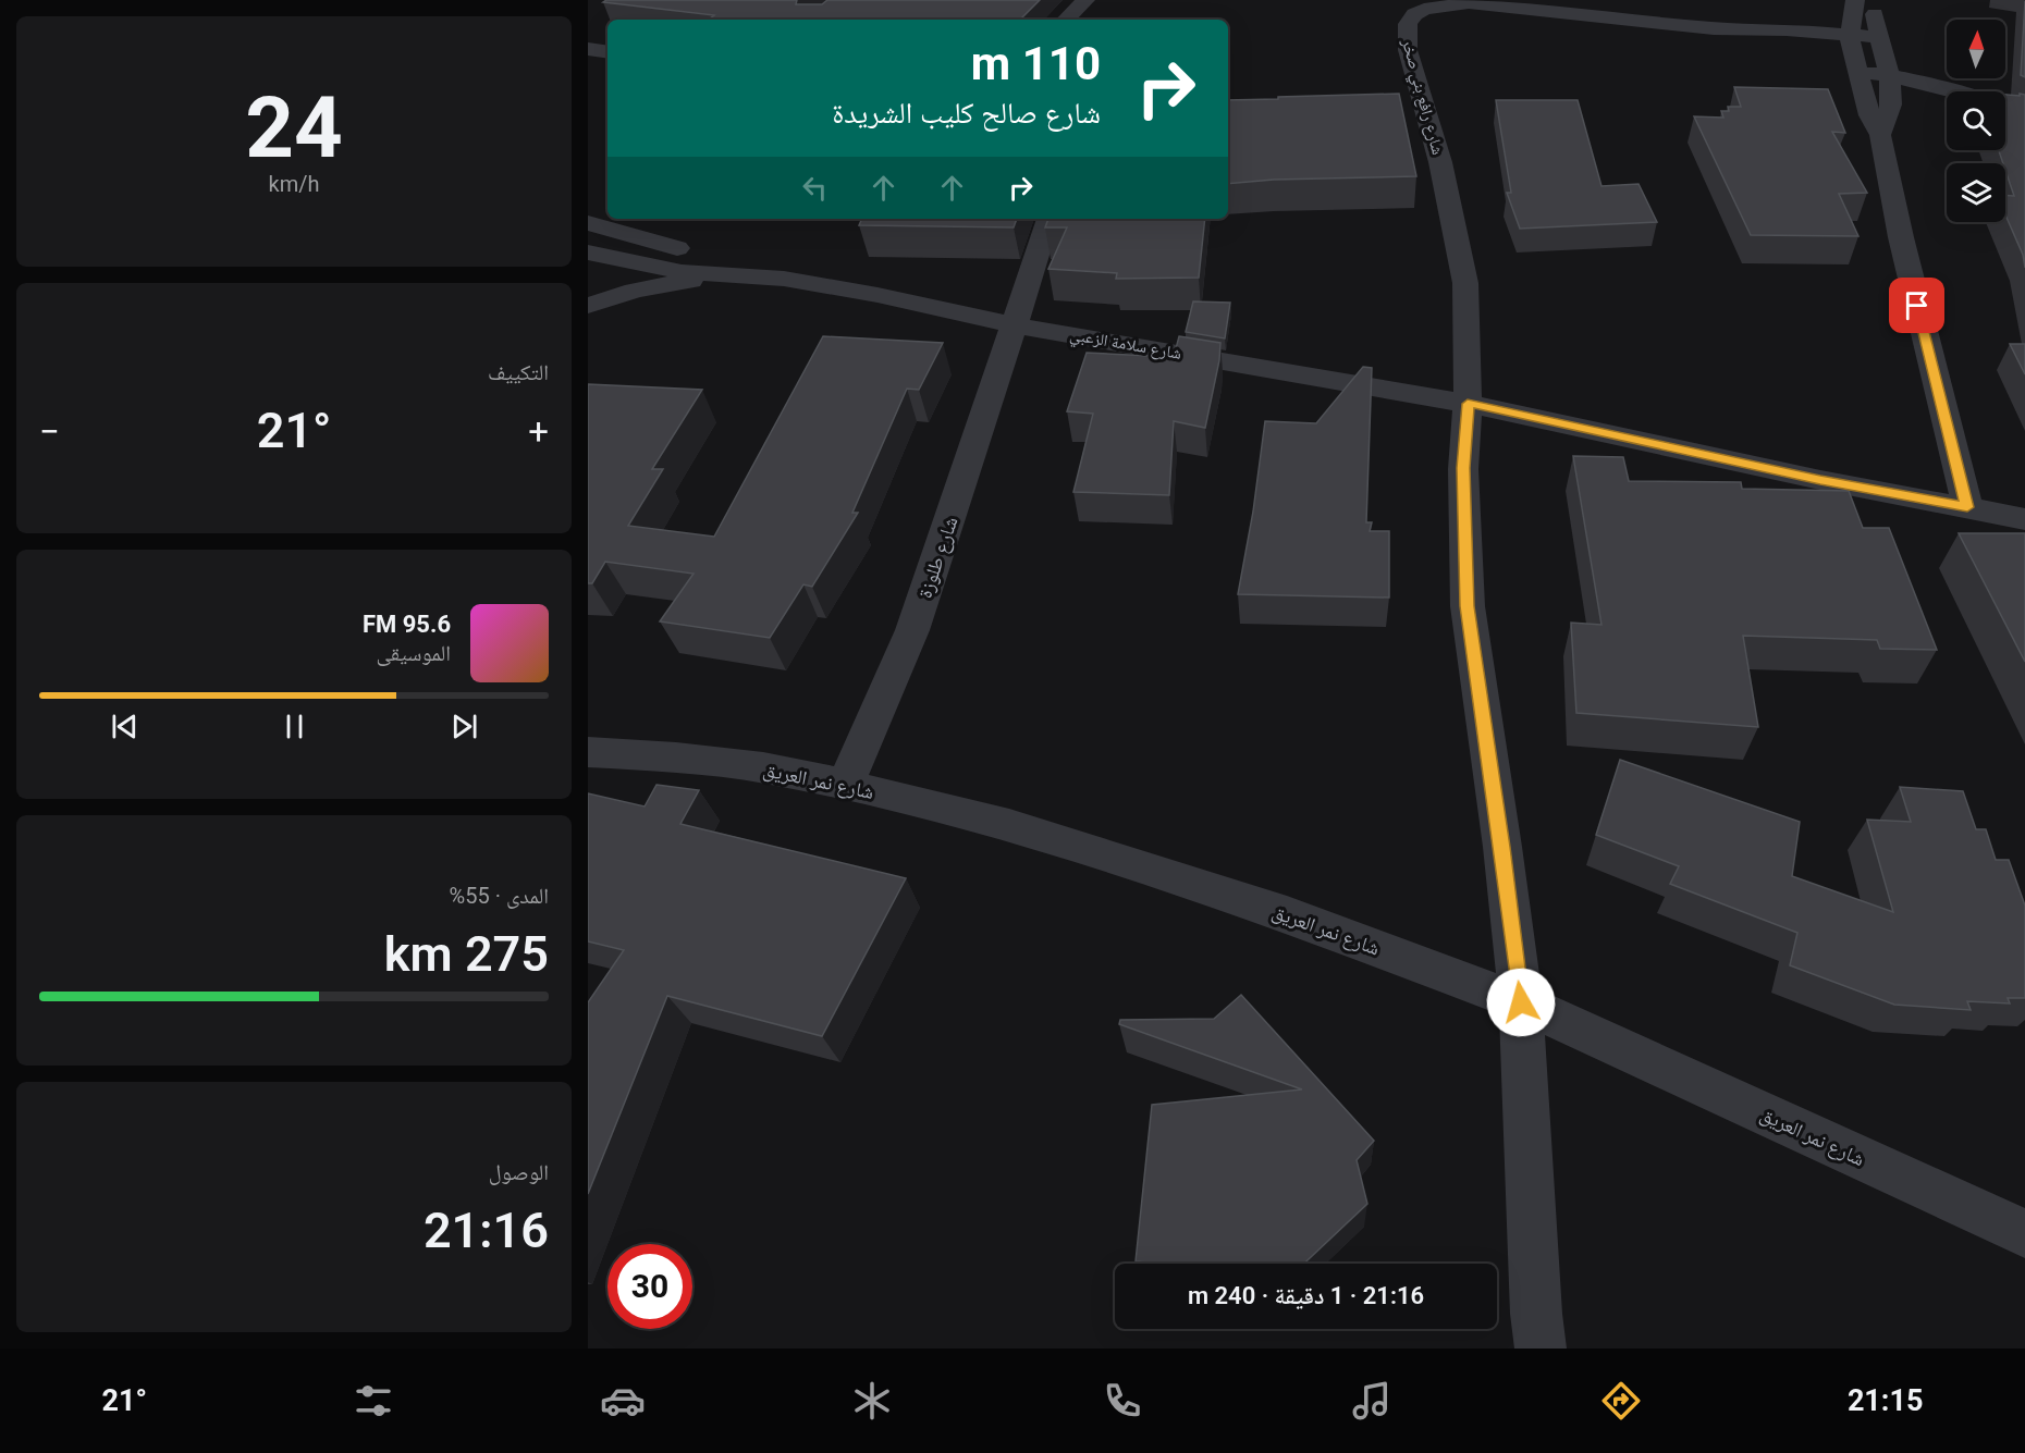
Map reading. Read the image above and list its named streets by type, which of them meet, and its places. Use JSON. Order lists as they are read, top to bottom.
{
  "streets": {
    "street": [
      "شارع رافع بني صخر",
      "شارع سلامة الزعبي",
      "شارع طلوزة",
      "شارع نمر العريق"
    ]
  },
  "crossings": [
    ["شارع رافع بني صخر", "شارع سلامة الزعبي"],
    ["شارع رافع بني صخر", "شارع نمر العريق"],
    ["شارع سلامة الزعبي", "شارع طلوزة"],
    ["شارع طلوزة", "شارع نمر العريق"]
  ],
  "north": "top",
  "page": {
    "tile": [
      ["24", "km/h"],
      "التكييف",
      ["المدى · 55%", "275 km"],
      ["الوصول", "21:16"]
    ],
    "turn": ["110 m", "شارع صالح كليب الشريدة"],
    "heat": ["−", "21°", "+"],
    "song": ["95.6 FM", "الموسيقى"],
    "limit": "30",
    "trip": "21:16 · 1 دقيقة · 240 m",
    "tabs": ["21:15", "21°"]
  }
}
